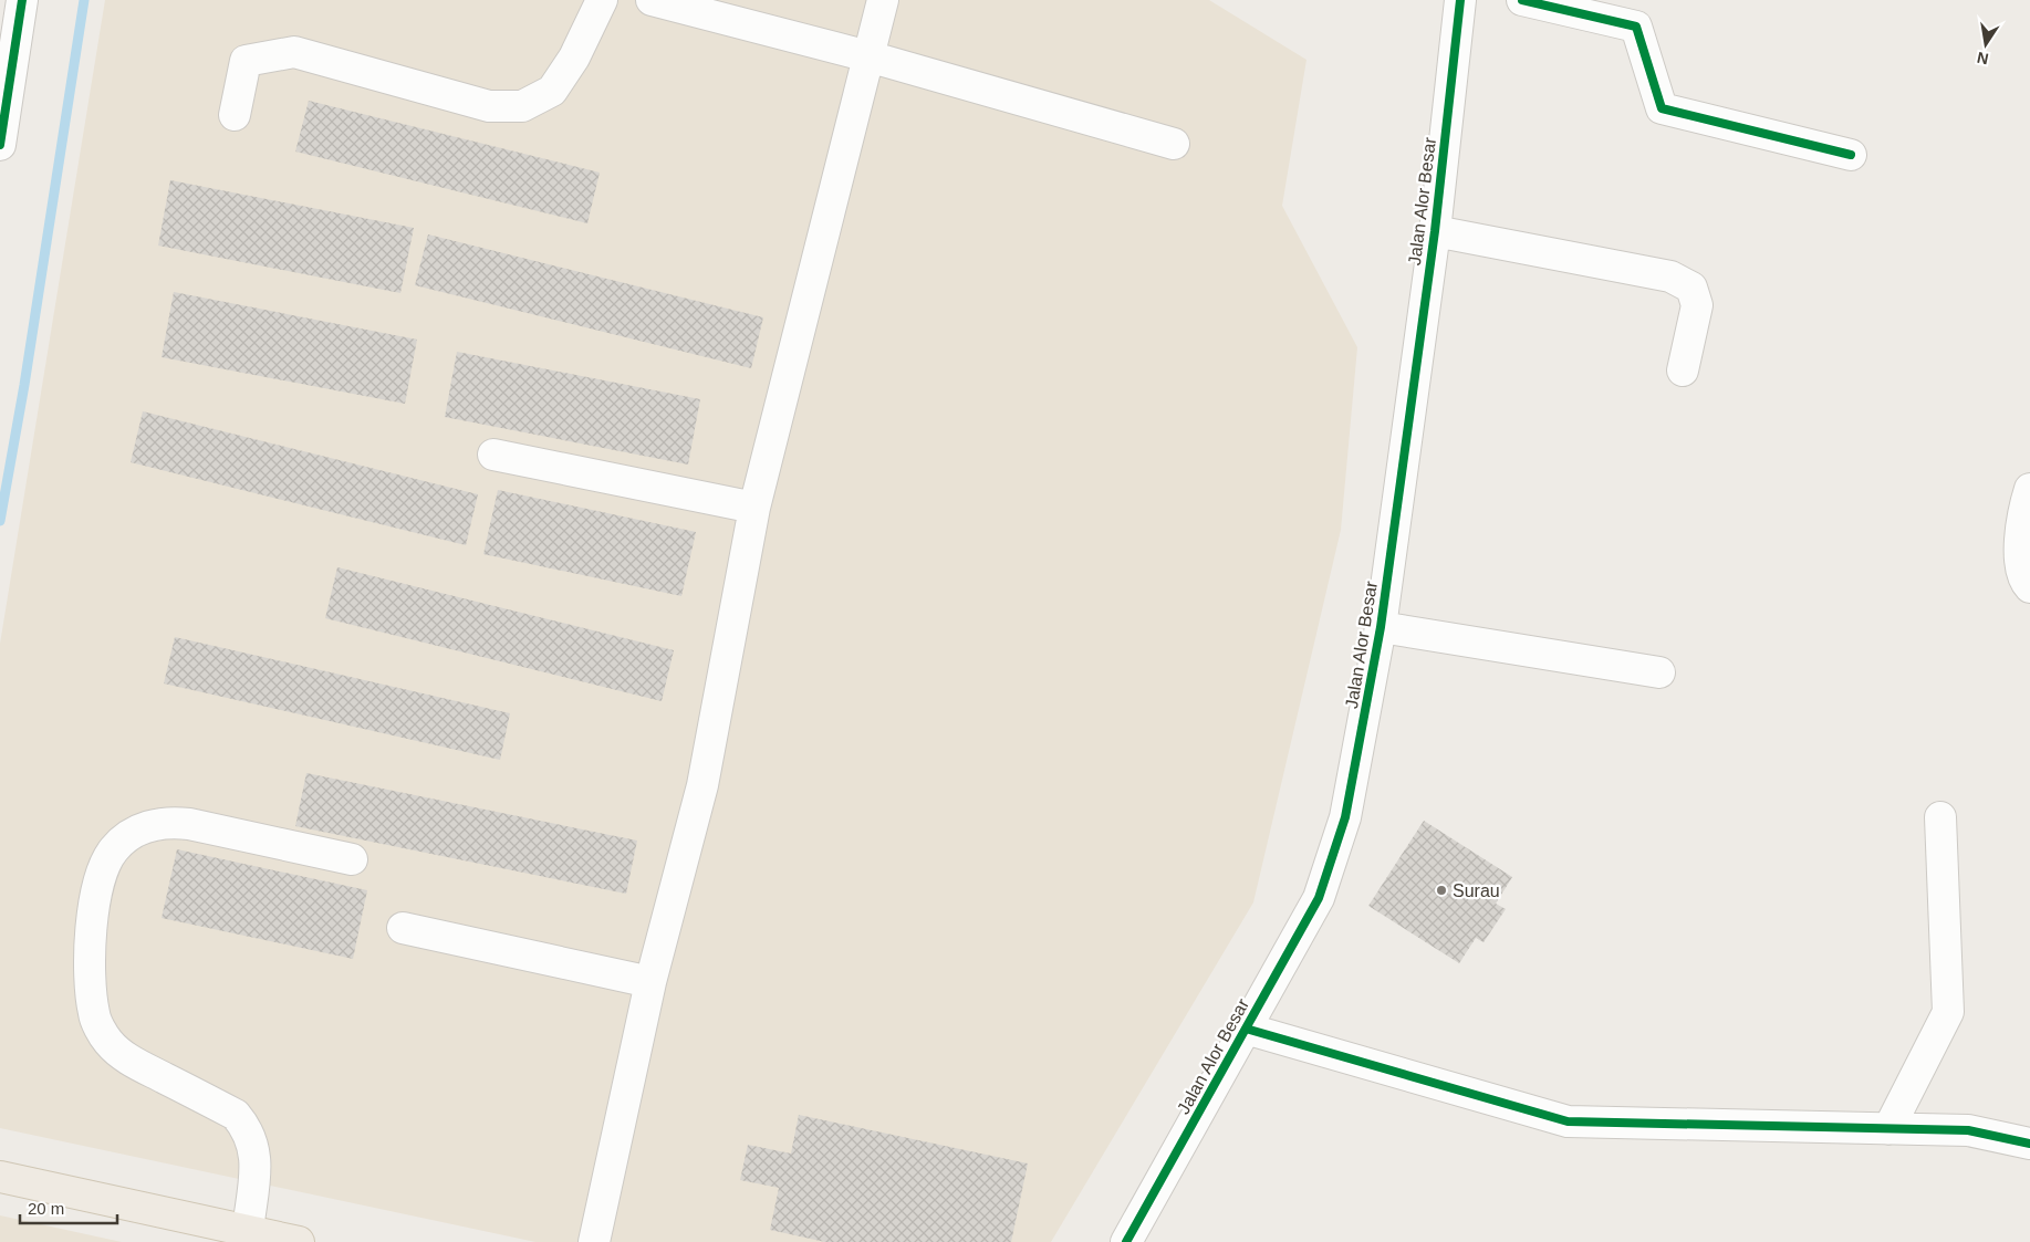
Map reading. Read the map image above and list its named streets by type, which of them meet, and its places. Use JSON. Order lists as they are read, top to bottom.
{
  "streets": {
    "street": ["Jalan Alor Besar"]
  },
  "places": ["Surau"],
  "scale_bar": "20 m",
  "north": "bottom"
}
